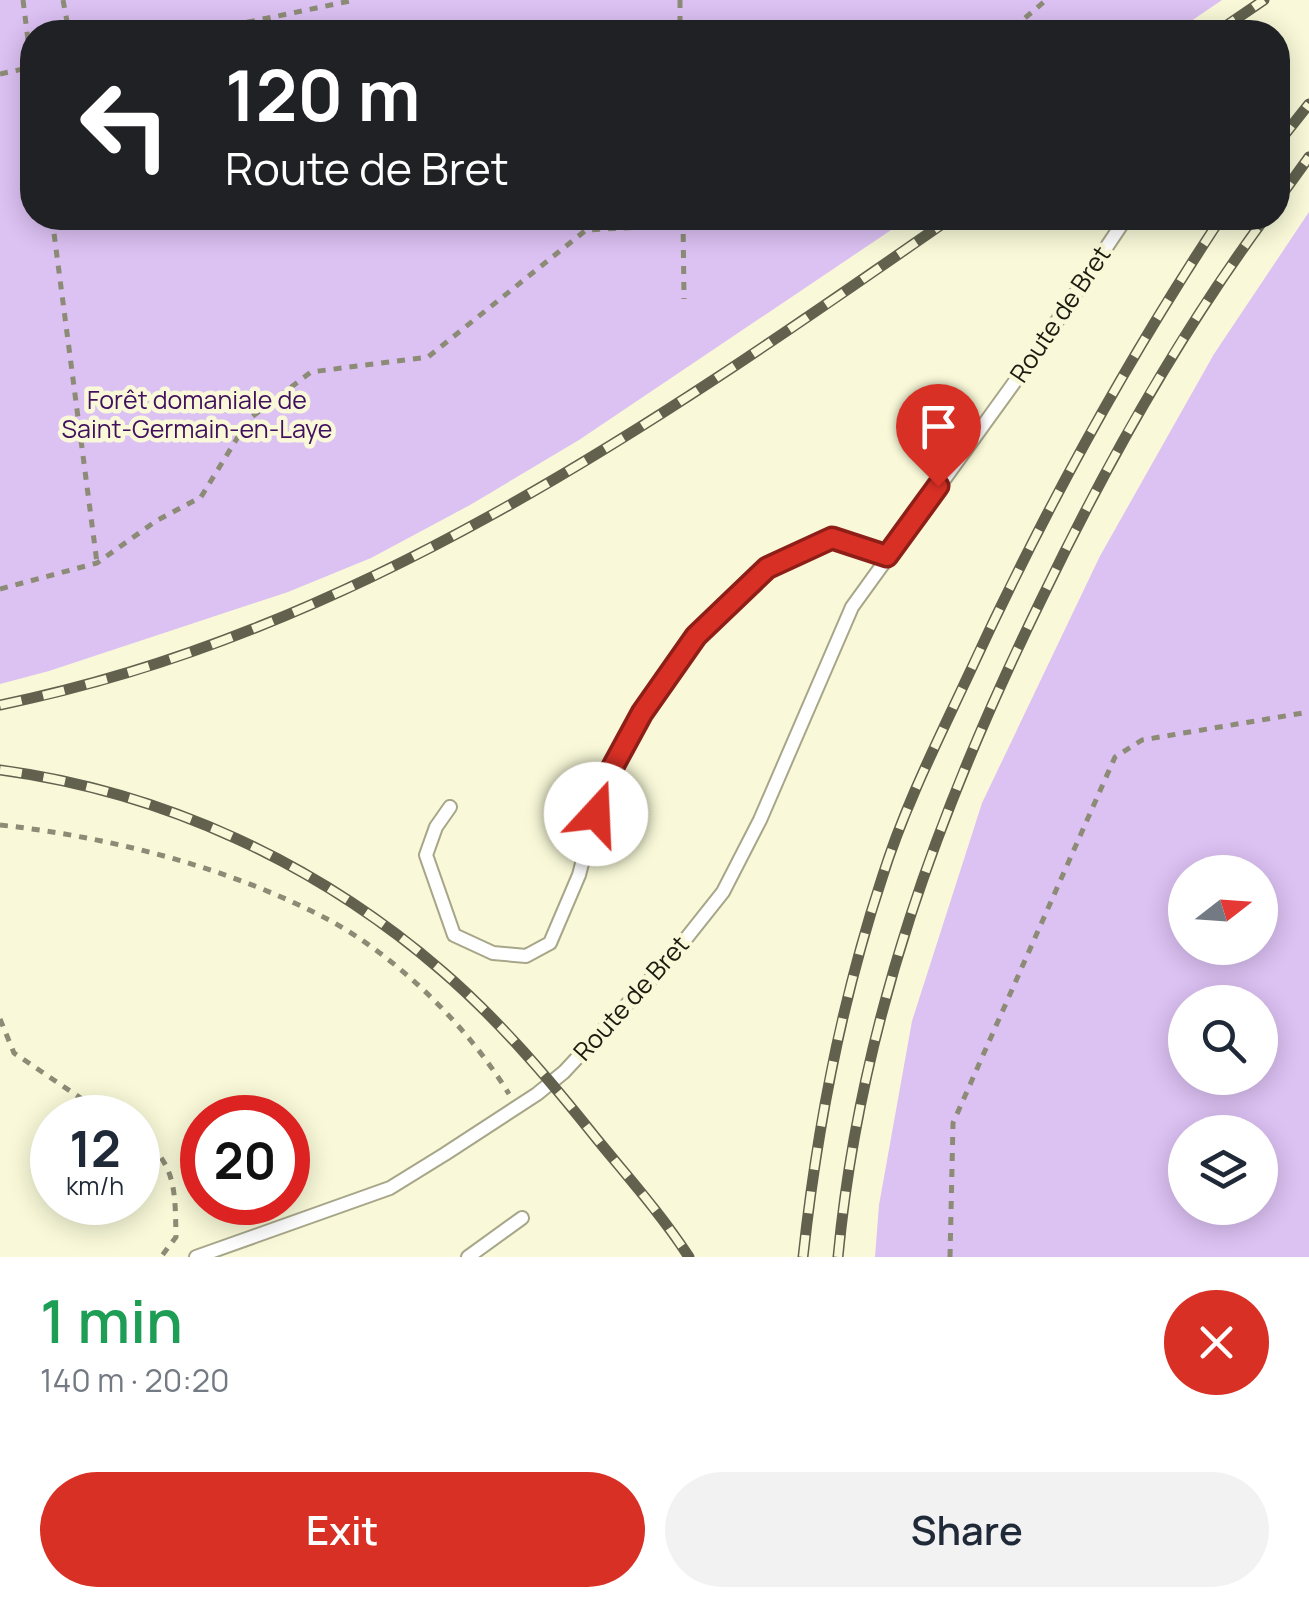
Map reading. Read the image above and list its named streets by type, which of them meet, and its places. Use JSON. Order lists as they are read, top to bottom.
{
  "streets": {
    "lane": ["Route de Bret"]
  },
  "parks": ["Forêt domaniale de Saint-Germain-en-Laye"],
  "north": "right",
  "page": {
    "turn": ["120 m", "Route de Bret"],
    "speed": "12 km/h",
    "limit": "20",
    "heading": ["1 min", "140 m · 20:20"],
    "buttons": ["Exit", "Share"]
  }
}
